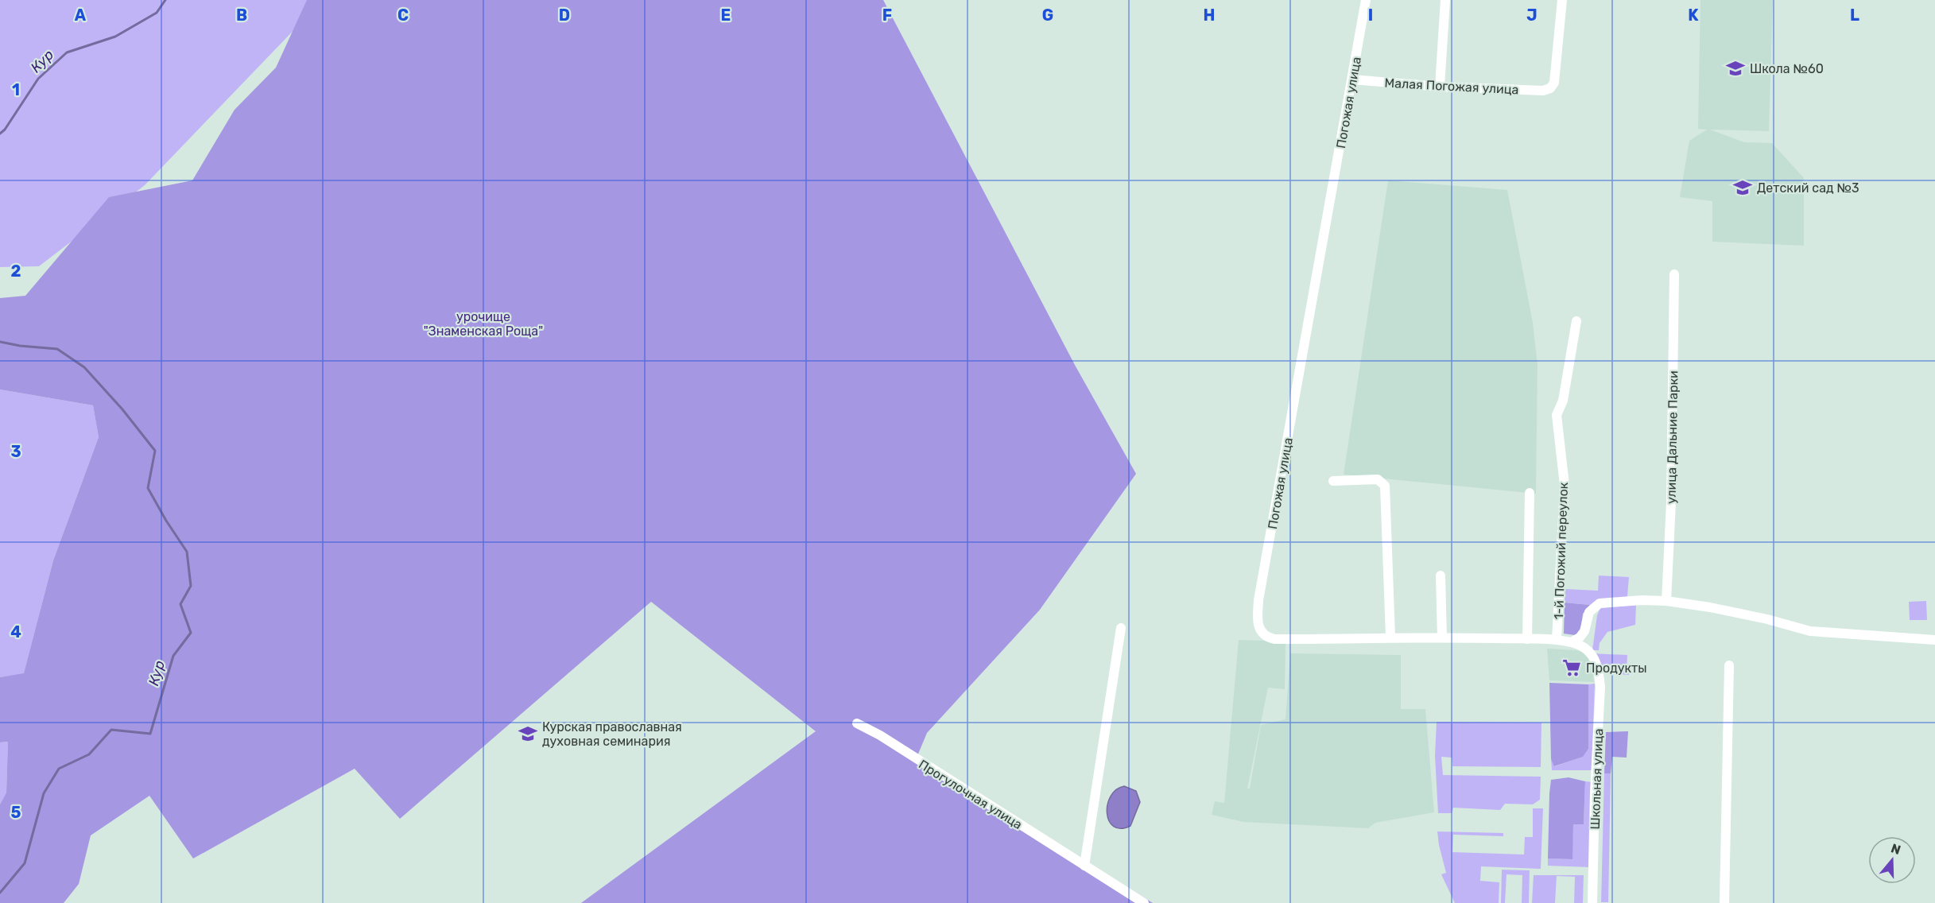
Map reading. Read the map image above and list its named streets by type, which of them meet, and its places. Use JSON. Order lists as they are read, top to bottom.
{
  "streets": {
    "street": [
      "Малая Погожая улица",
      "Погожая улица",
      "улица Дальние Парки",
      "1-й Погожий переулок",
      "Школьная улица",
      "Прогулочная улица"
    ]
  },
  "crossings": [
    ["Малая Погожая улица", "Погожая улица"],
    ["Погожая улица", "1-й Погожий переулок"],
    ["Погожая улица", "Школьная улица"]
  ],
  "water": ["Кур"],
  "parks": ["урочище \"Знаменская Роща\""],
  "places": {
    "school or university": ["Школа №60", "Детский сад №3", "Курская православная духовная семинария"],
    "supermarket": ["Продукты"]
  },
  "north": "top",
  "grid": {
    "columns": [
      "A",
      "B",
      "C",
      "D",
      "E",
      "F",
      "G",
      "H",
      "I",
      "J",
      "K",
      "L"
    ],
    "rows": [
      "1",
      "2",
      "3",
      "4",
      "5"
    ]
  }
}
